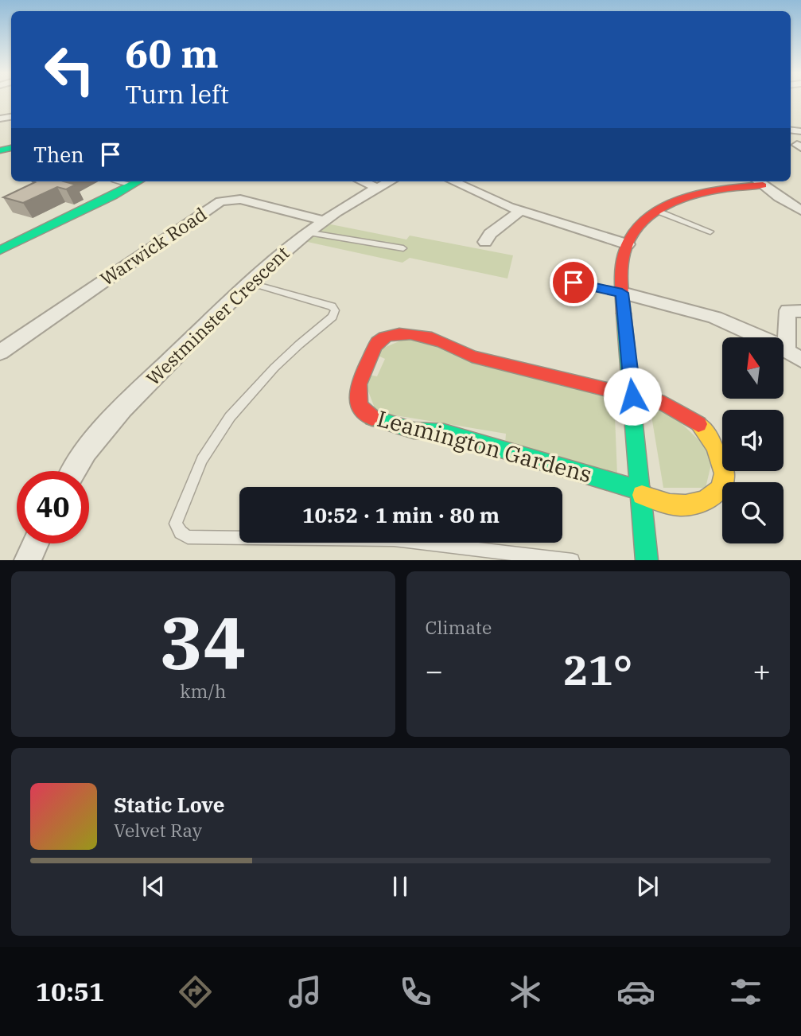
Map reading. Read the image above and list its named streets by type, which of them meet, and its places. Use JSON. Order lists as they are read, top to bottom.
{
  "streets": {
    "street": ["Warwick Road", "Westminster Crescent", "Leamington Gardens"]
  },
  "crossings": [
    ["Warwick Road", "Westminster Crescent"]
  ],
  "north": "top",
  "page": {
    "turn": ["60 m", "Turn left"],
    "then": "Then",
    "limit": "40",
    "trip": "10:52 · 1 min · 80 m",
    "tile": [
      ["34", "km/h"],
      "Climate"
    ],
    "heat": ["−", "21°", "+"],
    "song": ["Static Love", "Velvet Ray"],
    "tabs": "10:51"
  }
}
